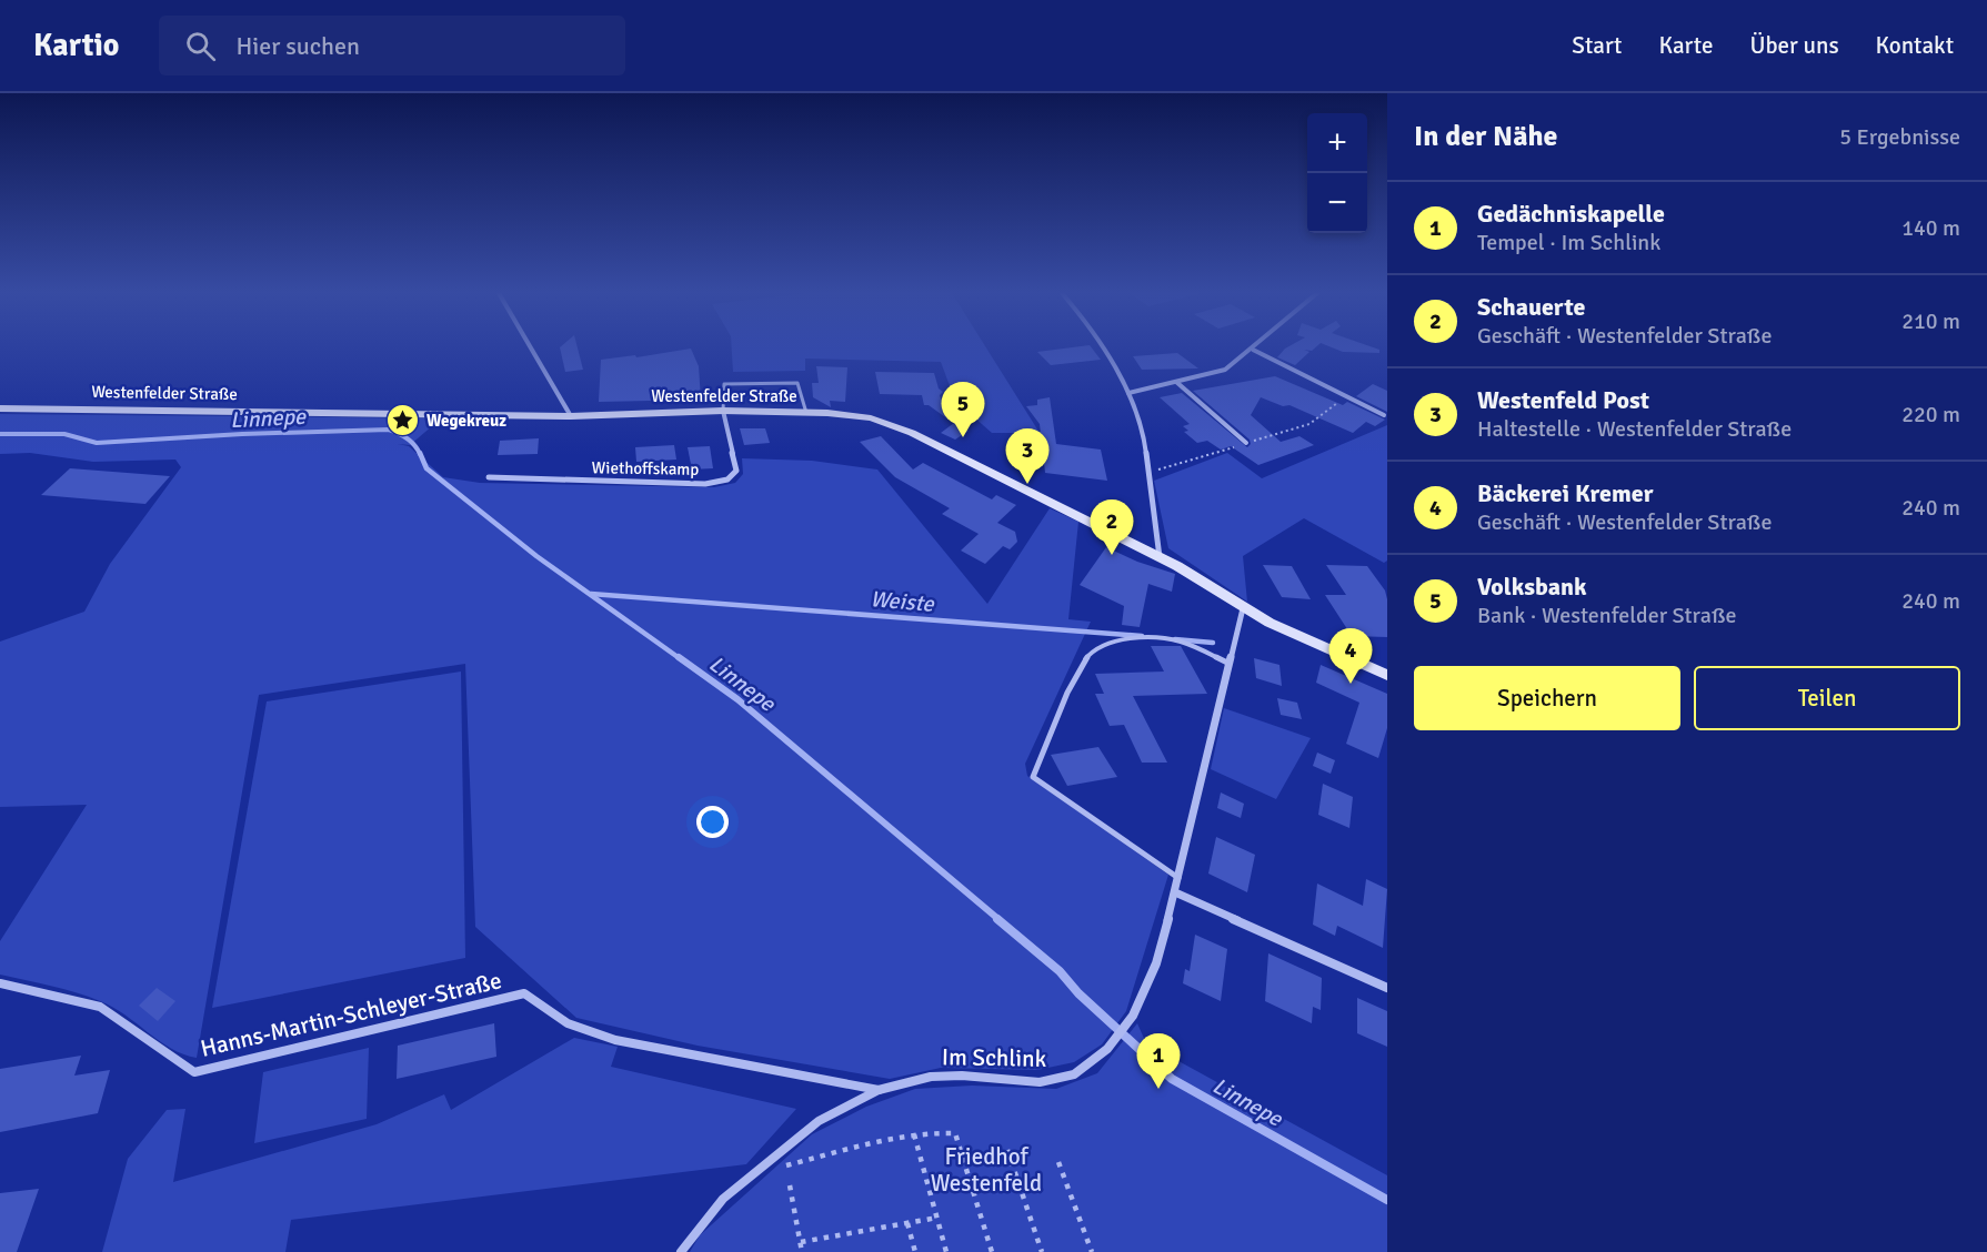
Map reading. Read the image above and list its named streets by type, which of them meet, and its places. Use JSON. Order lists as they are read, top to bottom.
{
  "streets": {
    "main road": ["Westenfelder Straße"],
    "street": ["Wiethoffskamp", "Hanns-Martin-Schleyer-Straße", "Im Schlink"]
  },
  "crossings": [
    ["Westenfelder Straße", "Wiethoffskamp"],
    ["Westenfelder Straße", "Im Schlink"],
    ["Hanns-Martin-Schleyer-Straße", "Im Schlink"]
  ],
  "water": ["Linnepe", "Weiste"],
  "parks": ["Friedhof Westenfeld"],
  "places": {
    "place": ["Wegekreuz"]
  },
  "page": {
    "header": "Kartio",
    "search": "Hier suchen",
    "nav": [
      "Start",
      "Karte",
      "Über uns",
      "Kontakt"
    ],
    "heading": ["In der Nähe", "5 Ergebnisse"],
    "map_buttons": ["+", "−"],
    "list": [
      {
        "mark": "1",
        "name": "Gedächniskapelle",
        "note": "Tempel · Im Schlink",
        "value": "140 m"
      },
      {
        "mark": "2",
        "name": "Schauerte",
        "note": "Geschäft · Westenfelder Straße",
        "value": "210 m"
      },
      {
        "mark": "3",
        "name": "Westenfeld Post",
        "note": "Haltestelle · Westenfelder Straße",
        "value": "220 m"
      },
      {
        "mark": "4",
        "name": "Bäckerei Kremer",
        "note": "Geschäft · Westenfelder Straße",
        "value": "240 m"
      },
      {
        "mark": "5",
        "name": "Volksbank",
        "note": "Bank · Westenfelder Straße",
        "value": "240 m"
      }
    ],
    "pins": [
      "5",
      "3",
      "2",
      "4",
      "1"
    ],
    "buttons": ["Speichern", "Teilen"]
  }
}
